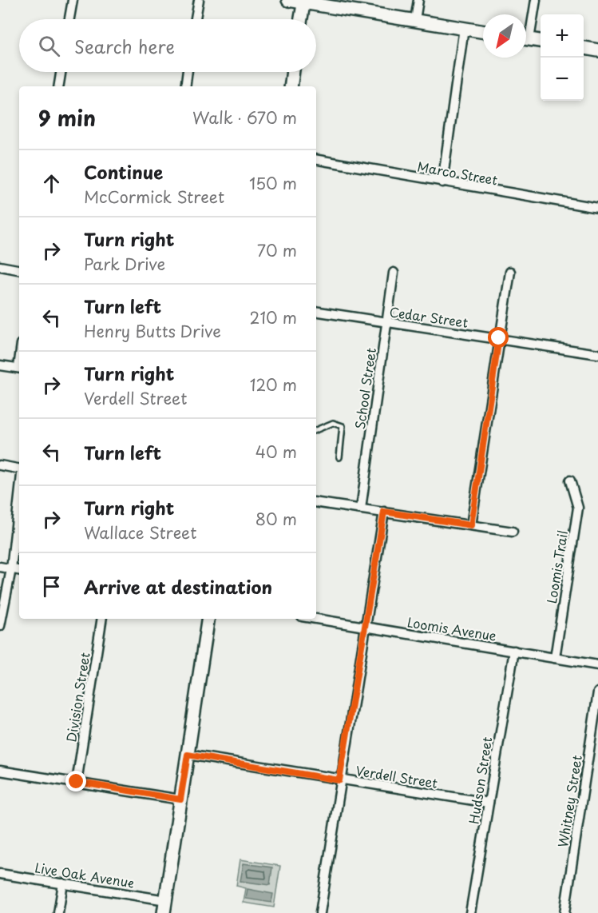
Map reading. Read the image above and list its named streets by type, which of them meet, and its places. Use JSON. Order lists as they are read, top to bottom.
{
  "streets": {
    "street": [
      "Marco Street",
      "Cedar Street",
      "School Street",
      "Loomis Trail",
      "Loomis Avenue",
      "Division Street",
      "Verdell Street",
      "Hudson Street",
      "Whitney Street",
      "Live Oak Avenue"
    ]
  },
  "crossings": [
    ["Cedar Street", "School Street"],
    ["Loomis Trail", "Loomis Avenue"],
    ["Loomis Avenue", "Hudson Street"],
    ["Verdell Street", "Hudson Street"]
  ],
  "north": "bottom left",
  "page": {
    "map_buttons": ["+", "−"],
    "search": "Search here",
    "heading": ["9 min", "Walk · 670 m"],
    "list": [
      ["Continue", "McCormick Street", "150 m"],
      ["Turn right", "Park Drive", "70 m"],
      ["Turn left", "Henry Butts Drive", "210 m"],
      ["Turn right", "Verdell Street", "120 m"],
      ["Turn left", "40 m"],
      ["Turn right", "Wallace Street", "80 m"],
      "Arrive at destination"
    ]
  }
}
